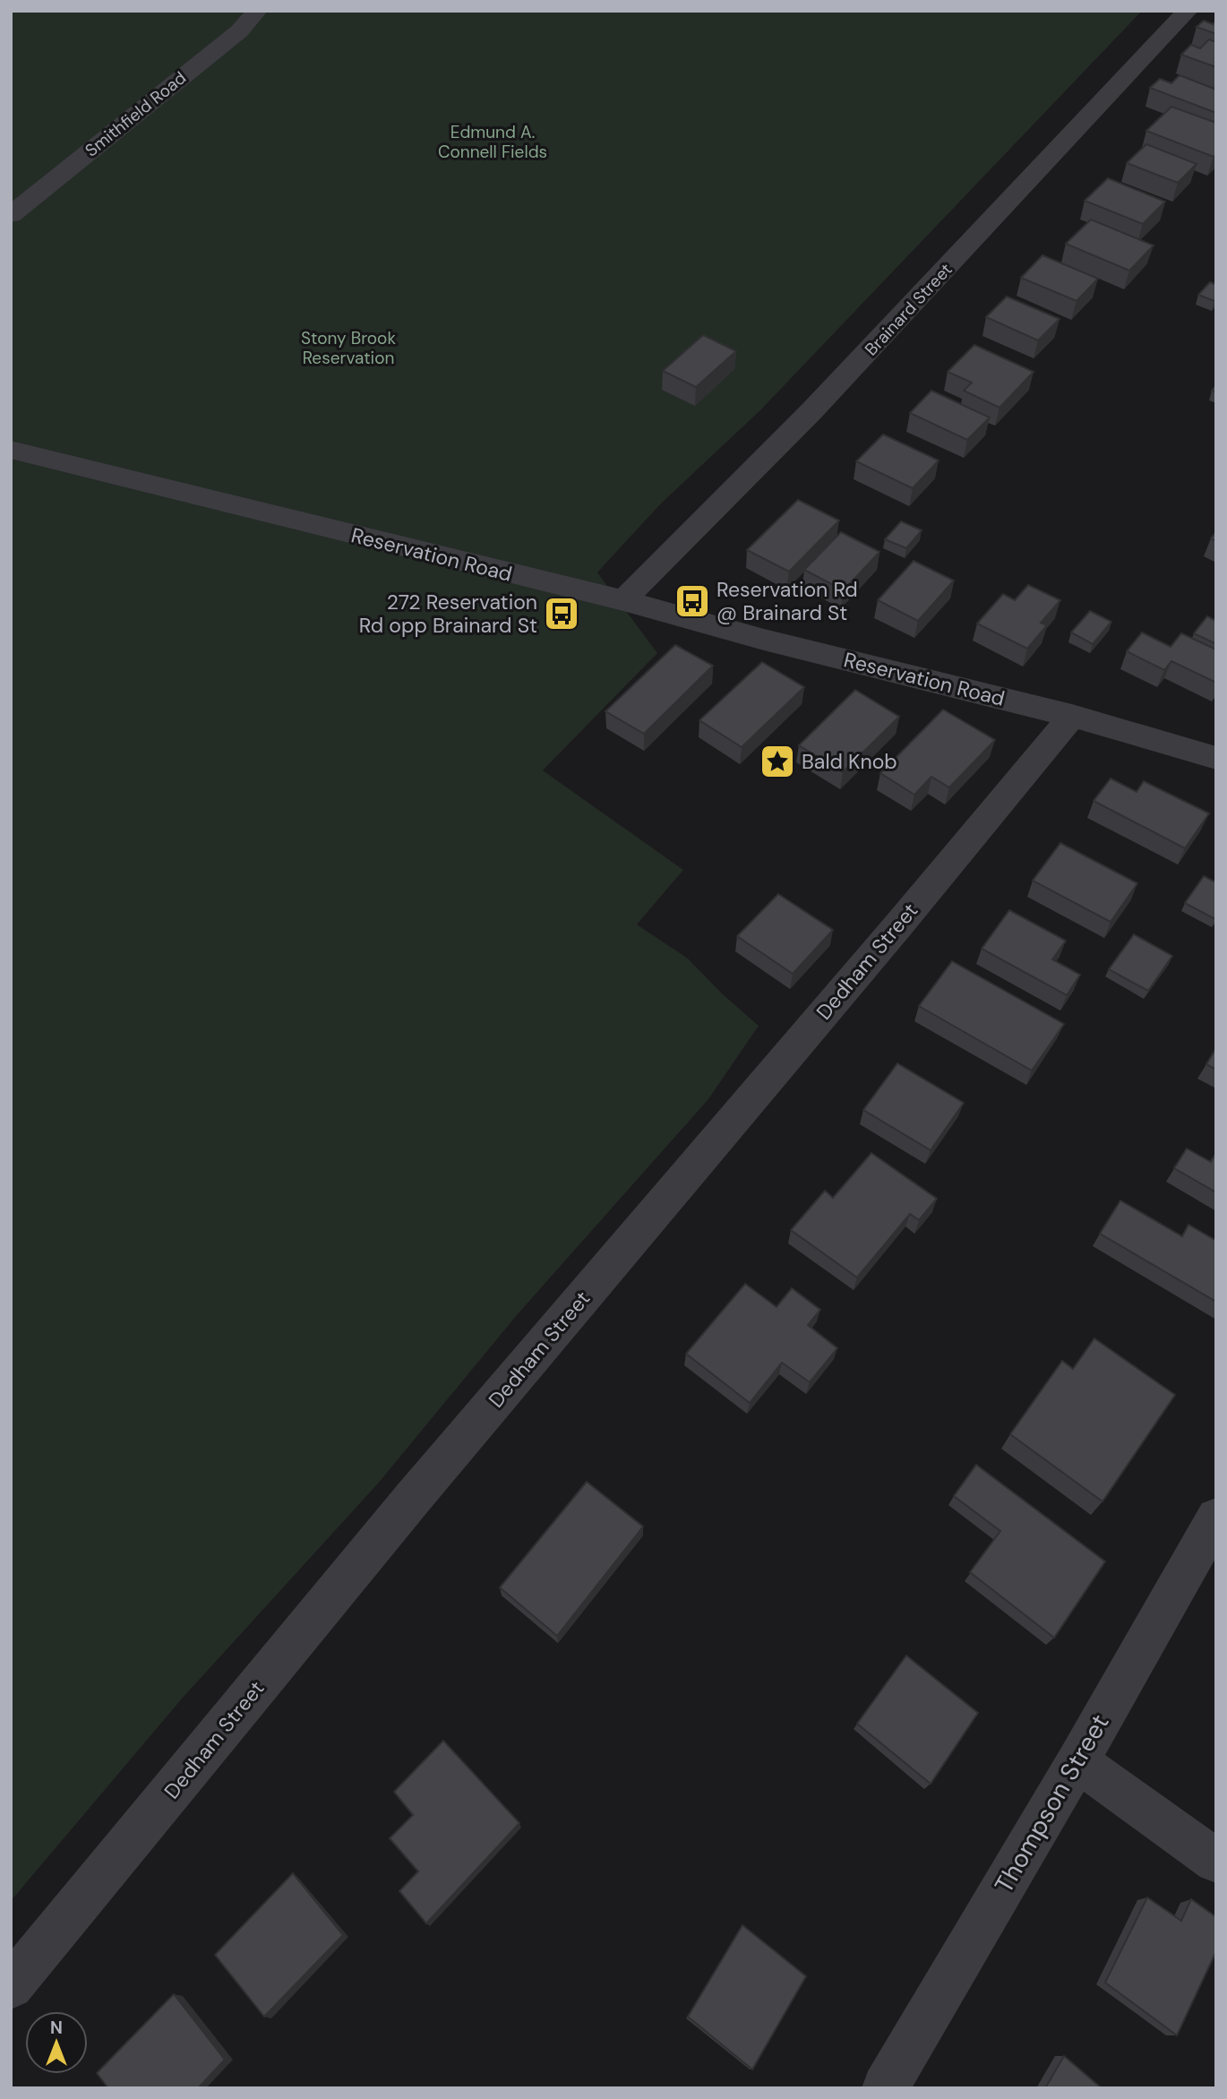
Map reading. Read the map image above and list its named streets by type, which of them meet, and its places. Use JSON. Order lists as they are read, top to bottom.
{
  "streets": {
    "street": [
      "Smithfield Road",
      "Brainard Street",
      "Reservation Road",
      "Dedham Street",
      "Thompson Street"
    ]
  },
  "crossings": [
    ["Brainard Street", "Reservation Road"],
    ["Reservation Road", "Dedham Street"]
  ],
  "parks": ["Edmund A. Connell Fields", "Stony Brook Reservation"],
  "places": {
    "bus stop": ["Reservation Rd @ Brainard St", "272 Reservation Rd opp Brainard St"],
    "place": ["Bald Knob"]
  },
  "north": "top"
}
